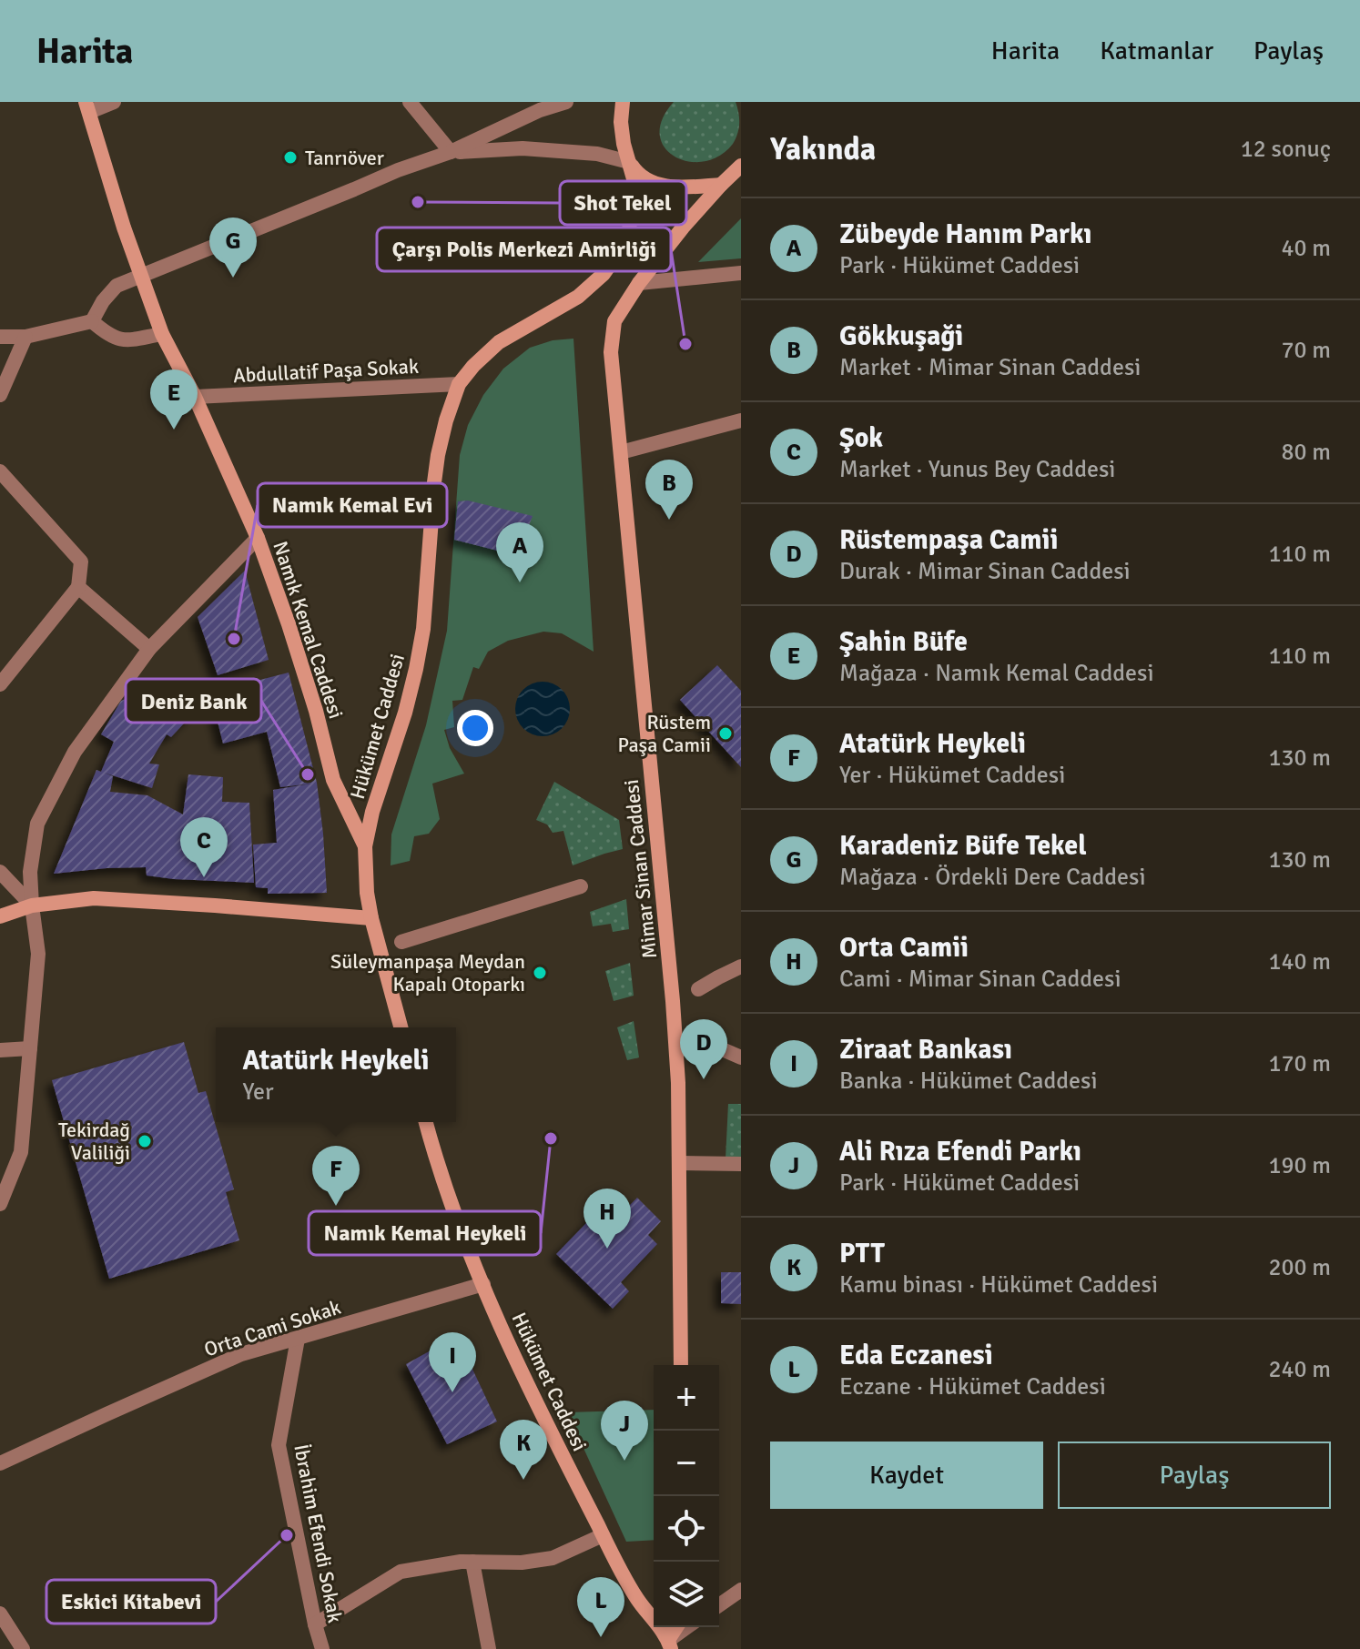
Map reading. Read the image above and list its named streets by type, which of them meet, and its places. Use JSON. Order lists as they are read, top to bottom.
{
  "streets": {
    "main road": ["Namık Kemal Caddesi", "Hükümet Caddesi", "Mimar Sinan Caddesi"],
    "street": ["Abdullatif Paşa Sokak", "Orta Cami Sokak", "İbrahim Efendi Sokak"]
  },
  "crossings": [
    ["Abdullatif Paşa Sokak", "Namık Kemal Caddesi"],
    ["Abdullatif Paşa Sokak", "Hükümet Caddesi"],
    ["Namık Kemal Caddesi", "Hükümet Caddesi"],
    ["Hükümet Caddesi", "Orta Cami Sokak"],
    ["Orta Cami Sokak", "İbrahim Efendi Sokak"]
  ],
  "places": [
    "Tanrıöver",
    "Shot Tekel",
    "Çarşı Polis Merkezi Amirliği",
    "Namık Kemal Evi",
    "Rüstem Paşa Camii",
    "Deniz Bank",
    "Süleymanpaşa Meydan Kapalı Otoparkı",
    "Namık Kemal Heykeli",
    "Tekirdağ Valiliği",
    "Eskici Kitabevi"
  ],
  "page": {
    "header": "Harita",
    "nav": ["Harita", "Katmanlar", "Paylaş"],
    "heading": ["Yakında", "12 sonuç"],
    "list": [
      {
        "mark": "A",
        "name": "Zübeyde Hanım Parkı",
        "note": "Park · Hükümet Caddesi",
        "value": "40 m"
      },
      {
        "mark": "B",
        "name": "Gökkuşaği",
        "note": "Market · Mimar Sinan Caddesi",
        "value": "70 m"
      },
      {
        "mark": "C",
        "name": "Şok",
        "note": "Market · Yunus Bey Caddesi",
        "value": "80 m"
      },
      {
        "mark": "D",
        "name": "Rüstempaşa Camii",
        "note": "Durak · Mimar Sinan Caddesi",
        "value": "110 m"
      },
      {
        "mark": "E",
        "name": "Şahin Büfe",
        "note": "Mağaza · Namık Kemal Caddesi",
        "value": "110 m"
      },
      {
        "mark": "F",
        "name": "Atatürk Heykeli",
        "note": "Yer · Hükümet Caddesi",
        "value": "130 m"
      },
      {
        "mark": "G",
        "name": "Karadeniz Büfe Tekel",
        "note": "Mağaza · Ördekli Dere Caddesi",
        "value": "130 m"
      },
      {
        "mark": "H",
        "name": "Orta Camii",
        "note": "Cami · Mimar Sinan Caddesi",
        "value": "140 m"
      },
      {
        "mark": "I",
        "name": "Ziraat Bankası",
        "note": "Banka · Hükümet Caddesi",
        "value": "170 m"
      },
      {
        "mark": "J",
        "name": "Ali Rıza Efendi Parkı",
        "note": "Park · Hükümet Caddesi",
        "value": "190 m"
      },
      {
        "mark": "K",
        "name": "PTT",
        "note": "Kamu binası · Hükümet Caddesi",
        "value": "200 m"
      },
      {
        "mark": "L",
        "name": "Eda Eczanesi",
        "note": "Eczane · Hükümet Caddesi",
        "value": "240 m"
      }
    ],
    "pins": [
      "G",
      "E",
      "B",
      "A",
      "C",
      "D",
      "F",
      "H",
      "I",
      "J",
      "K",
      "L"
    ],
    "popup": ["Atatürk Heykeli", "Yer"],
    "map_buttons": ["+", "−"],
    "buttons": ["Kaydet", "Paylaş"]
  }
}
